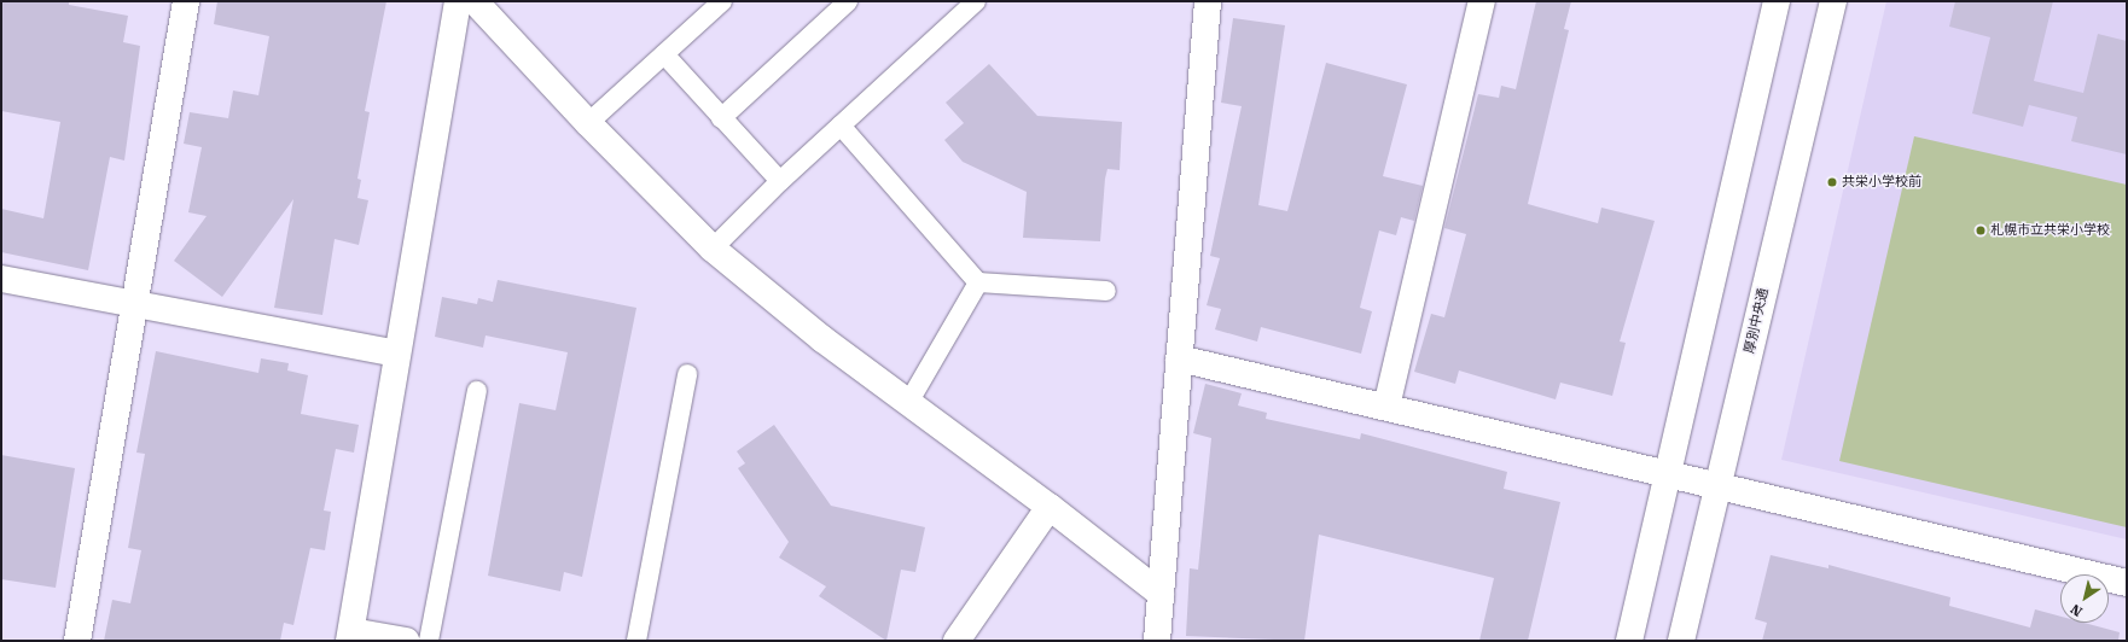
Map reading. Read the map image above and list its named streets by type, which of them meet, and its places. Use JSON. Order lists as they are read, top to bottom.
{
  "streets": {
    "street": ["厚別中央通"]
  },
  "places": ["共栄小学校前", "札幌市立共栄小学校"],
  "north": "bottom left"
}
